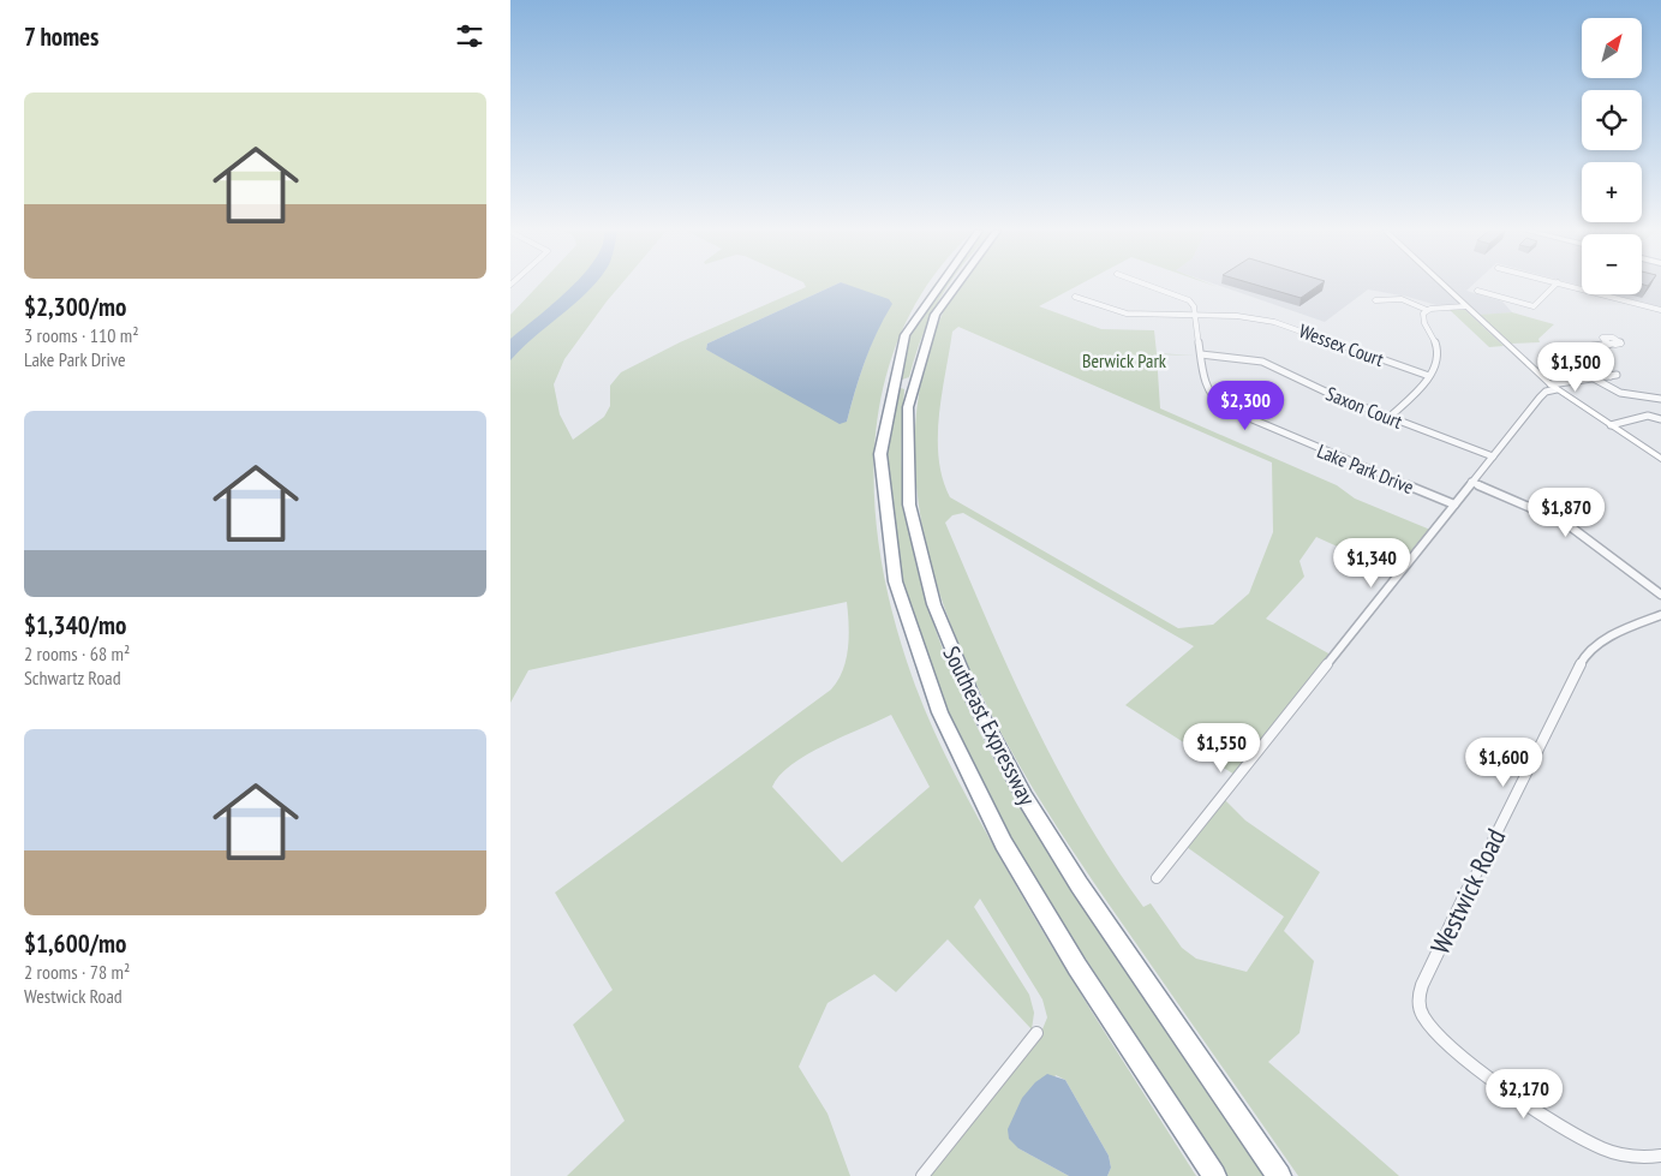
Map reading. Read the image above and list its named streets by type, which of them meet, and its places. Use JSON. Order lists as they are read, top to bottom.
{
  "streets": {
    "highway": ["Southeast Expressway"],
    "street": [
      "Wessex Court",
      "Saxon Court",
      "Lake Park Drive",
      "Westwick Road"
    ]
  },
  "crossings": [
    ["Wessex Court", "Lake Park Drive"],
    ["Saxon Court", "Lake Park Drive"]
  ],
  "parks": ["Berwick Park"],
  "north": "top right",
  "page": {
    "heading": "7 homes",
    "map_buttons": ["+", "−"],
    "list": [
      {
        "name": "$2,300/mo",
        "note": "3 rooms · 110 m² · Lake Park Drive"
      },
      {
        "name": "$1,340/mo",
        "note": "2 rooms · 68 m² · Schwartz Road"
      },
      {
        "name": "$1,600/mo",
        "note": "2 rooms · 78 m² · Westwick Road"
      }
    ],
    "price": [
      "$1,500",
      "$2,300",
      "$1,870",
      "$1,340",
      "$1,550",
      "$1,600",
      "$2,170"
    ]
  }
}
